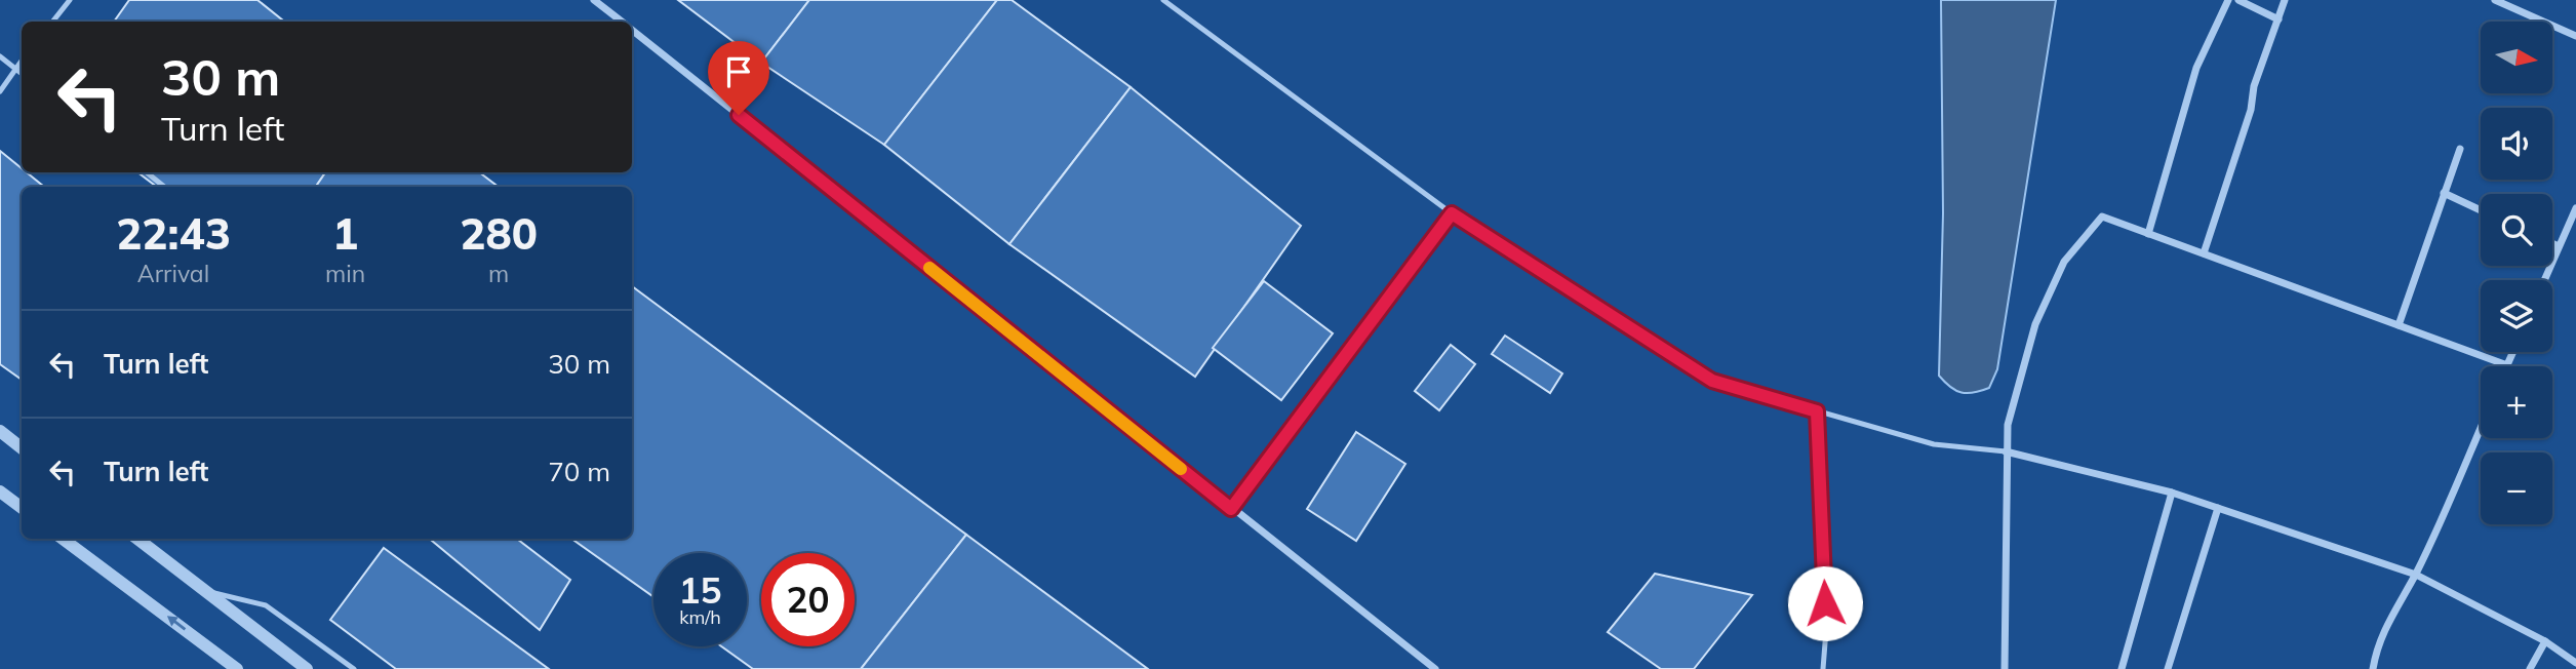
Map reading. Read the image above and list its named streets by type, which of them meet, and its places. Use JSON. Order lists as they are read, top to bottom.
{
  "north": "right",
  "page": {
    "map_buttons": ["+", "−"],
    "turn": ["30 m", "Turn left"],
    "eta": [
      "22:43",
      "Arrival",
      "1",
      "min",
      "280",
      "m"
    ],
    "list": [
      {
        "name": "Turn left",
        "value": "30 m"
      },
      {
        "name": "Turn left",
        "value": "70 m"
      }
    ],
    "speed": "15 km/h",
    "limit": "20"
  }
}
